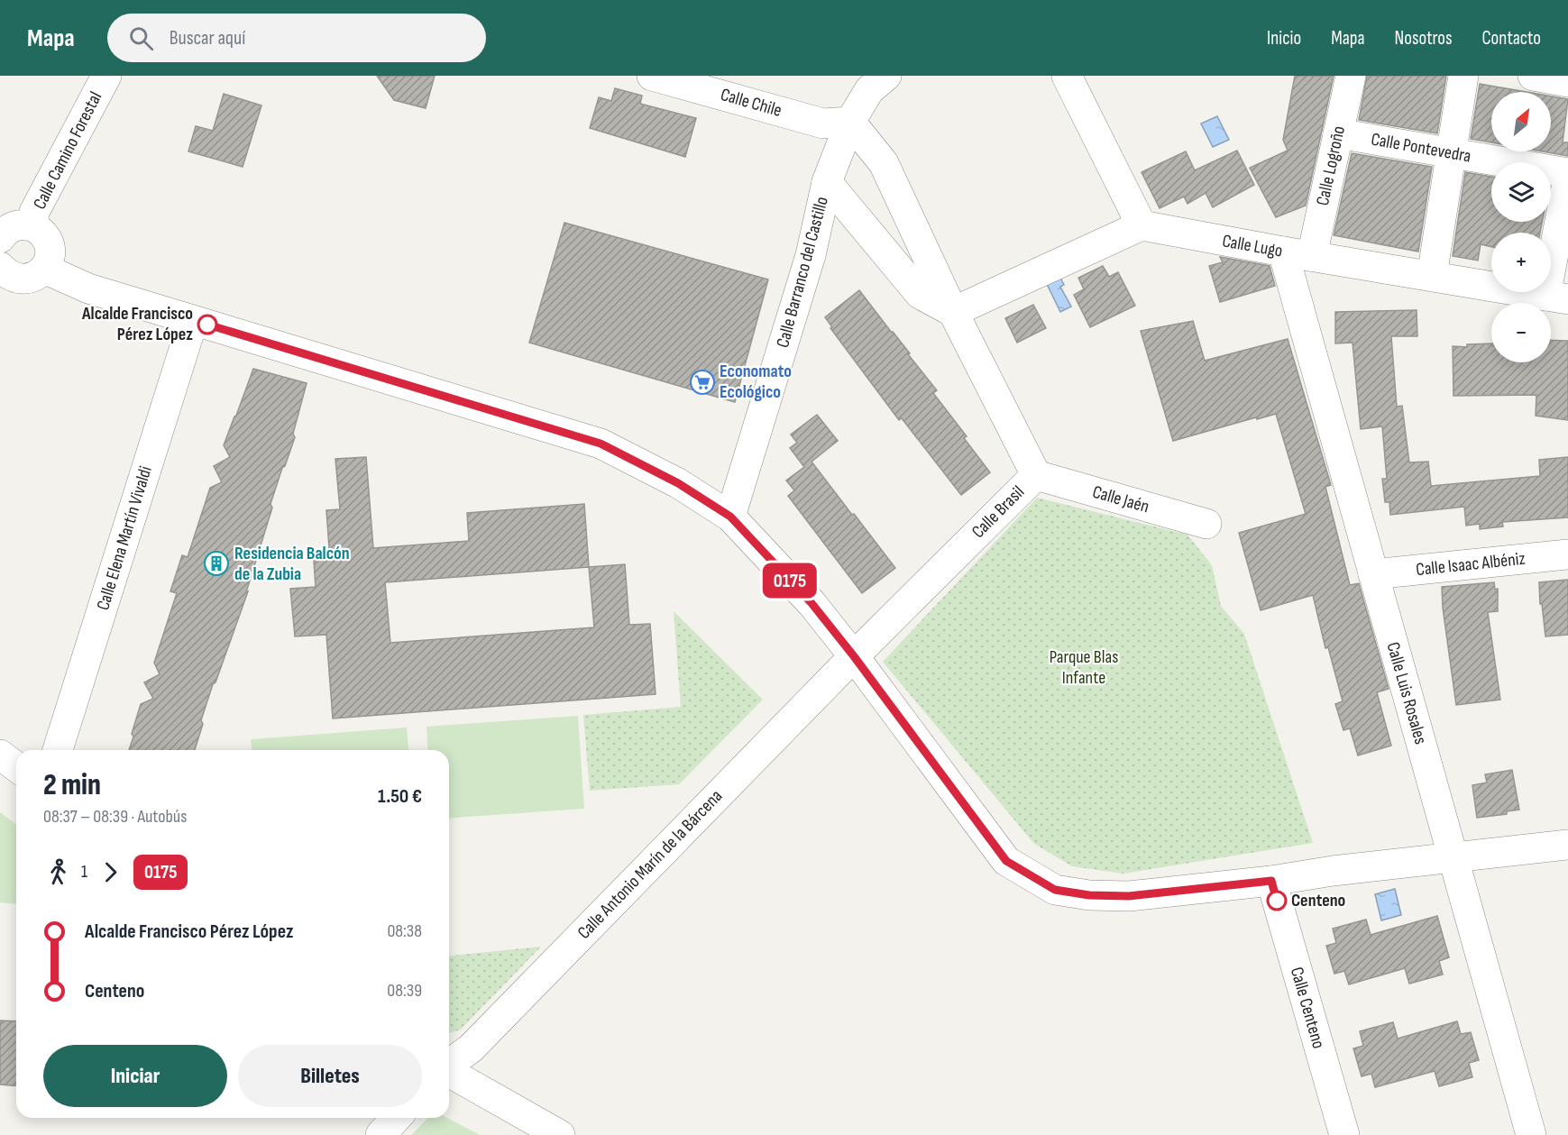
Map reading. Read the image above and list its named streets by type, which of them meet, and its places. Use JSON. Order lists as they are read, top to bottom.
{
  "streets": {
    "street": [
      "Calle Chile",
      "Calle Pontevedra",
      "Calle Camino Forestal",
      "Calle Logroño",
      "Calle Lugo",
      "Calle Barranco del Castillo",
      "Calle Jaén",
      "Calle Brasil",
      "Calle Elena Martín Vivaldi",
      "Calle Isaac Albéniz",
      "Calle Luis Rosales",
      "Calle Antonio Marín de la Bárcena",
      "Calle Centeno"
    ]
  },
  "crossings": [
    ["Calle Chile", "Calle Barranco del Castillo"],
    ["Calle Chile", "Calle Brasil"],
    ["Calle Pontevedra", "Calle Logroño"],
    ["Calle Logroño", "Calle Lugo"],
    ["Calle Lugo", "Calle Luis Rosales"],
    ["Calle Barranco del Castillo", "Calle Brasil"],
    ["Calle Jaén", "Calle Brasil"],
    ["Calle Brasil", "Calle Antonio Marín de la Bárcena"],
    ["Calle Isaac Albéniz", "Calle Luis Rosales"]
  ],
  "parks": ["Parque Blas Infante"],
  "places": {
    "other": ["Alcalde Francisco Pérez López", "Centeno"],
    "supermarket": ["Economato Ecológico"],
    "building": ["Residencia Balcón de la Zubia"]
  },
  "lines": ["bus line 0175"],
  "north": "top right",
  "page": {
    "header": "Mapa",
    "search": "Buscar aquí",
    "nav": [
      "Inicio",
      "Mapa",
      "Nosotros",
      "Contacto"
    ],
    "on_map": "0175",
    "map_buttons": ["+", "−"],
    "heading": ["2 min", "08:37 – 08:39 · Autobús", "1.50 €"],
    "legs": ["1", "0175"],
    "list": [
      {
        "name": "Alcalde Francisco Pérez López",
        "value": "08:38"
      },
      {
        "name": "Centeno",
        "value": "08:39"
      }
    ],
    "buttons": ["Iniciar", "Billetes"]
  }
}
